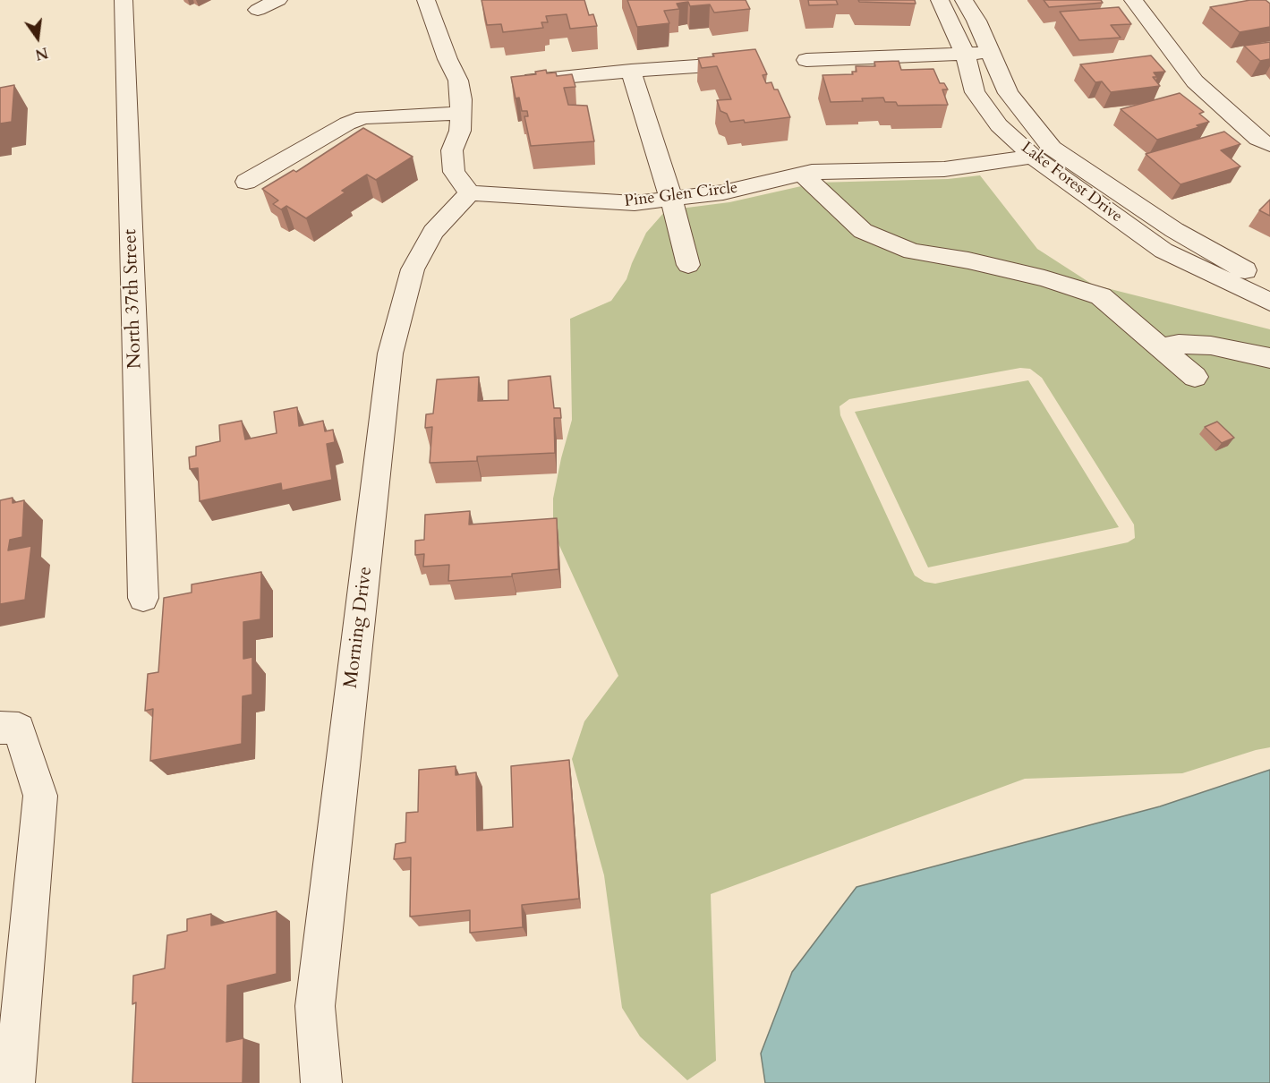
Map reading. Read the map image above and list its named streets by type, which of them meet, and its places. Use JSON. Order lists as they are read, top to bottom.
{
  "streets": {
    "street": [
      "Lake Forest Drive",
      "Pine Glen Circle",
      "North 37th Street",
      "Morning Drive"
    ]
  },
  "crossings": [
    ["Lake Forest Drive", "Pine Glen Circle"],
    ["Pine Glen Circle", "Morning Drive"]
  ],
  "north": "bottom"
}
